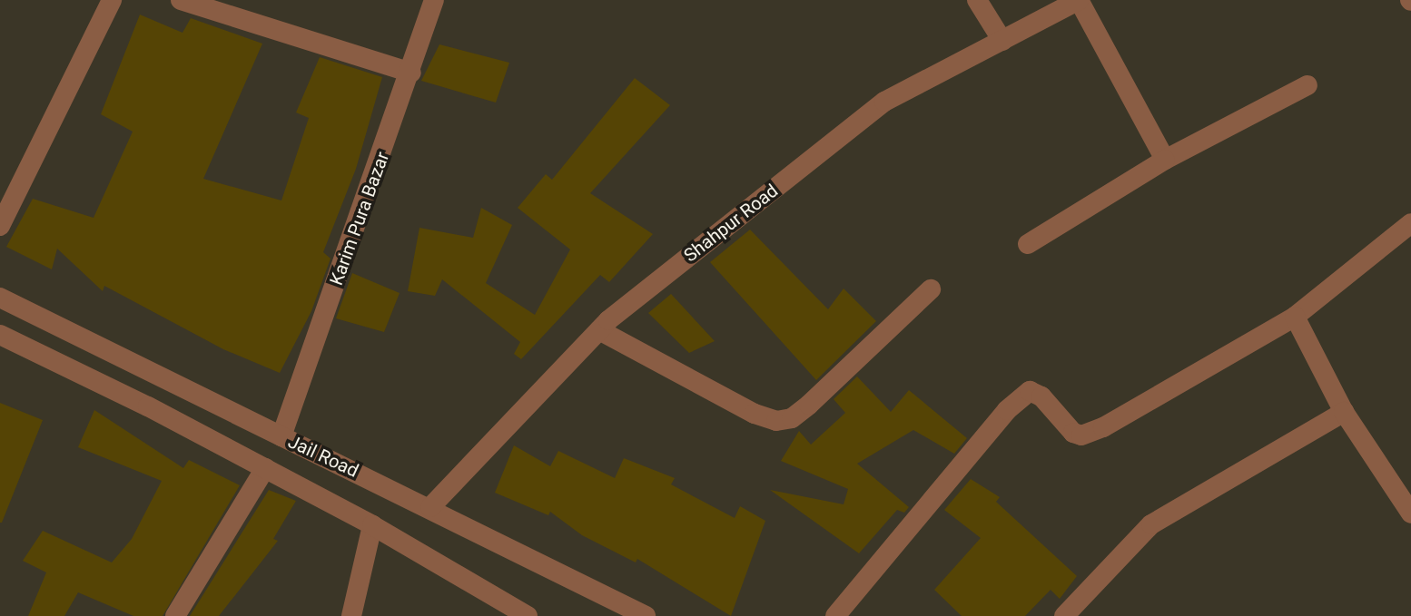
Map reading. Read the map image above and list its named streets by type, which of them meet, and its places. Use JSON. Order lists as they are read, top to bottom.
{
  "streets": {
    "street": ["Karim Pura Bazar", "Shahpur Road", "Jail Road"]
  },
  "crossings": [
    ["Karim Pura Bazar", "Jail Road"],
    ["Shahpur Road", "Jail Road"]
  ]
}
